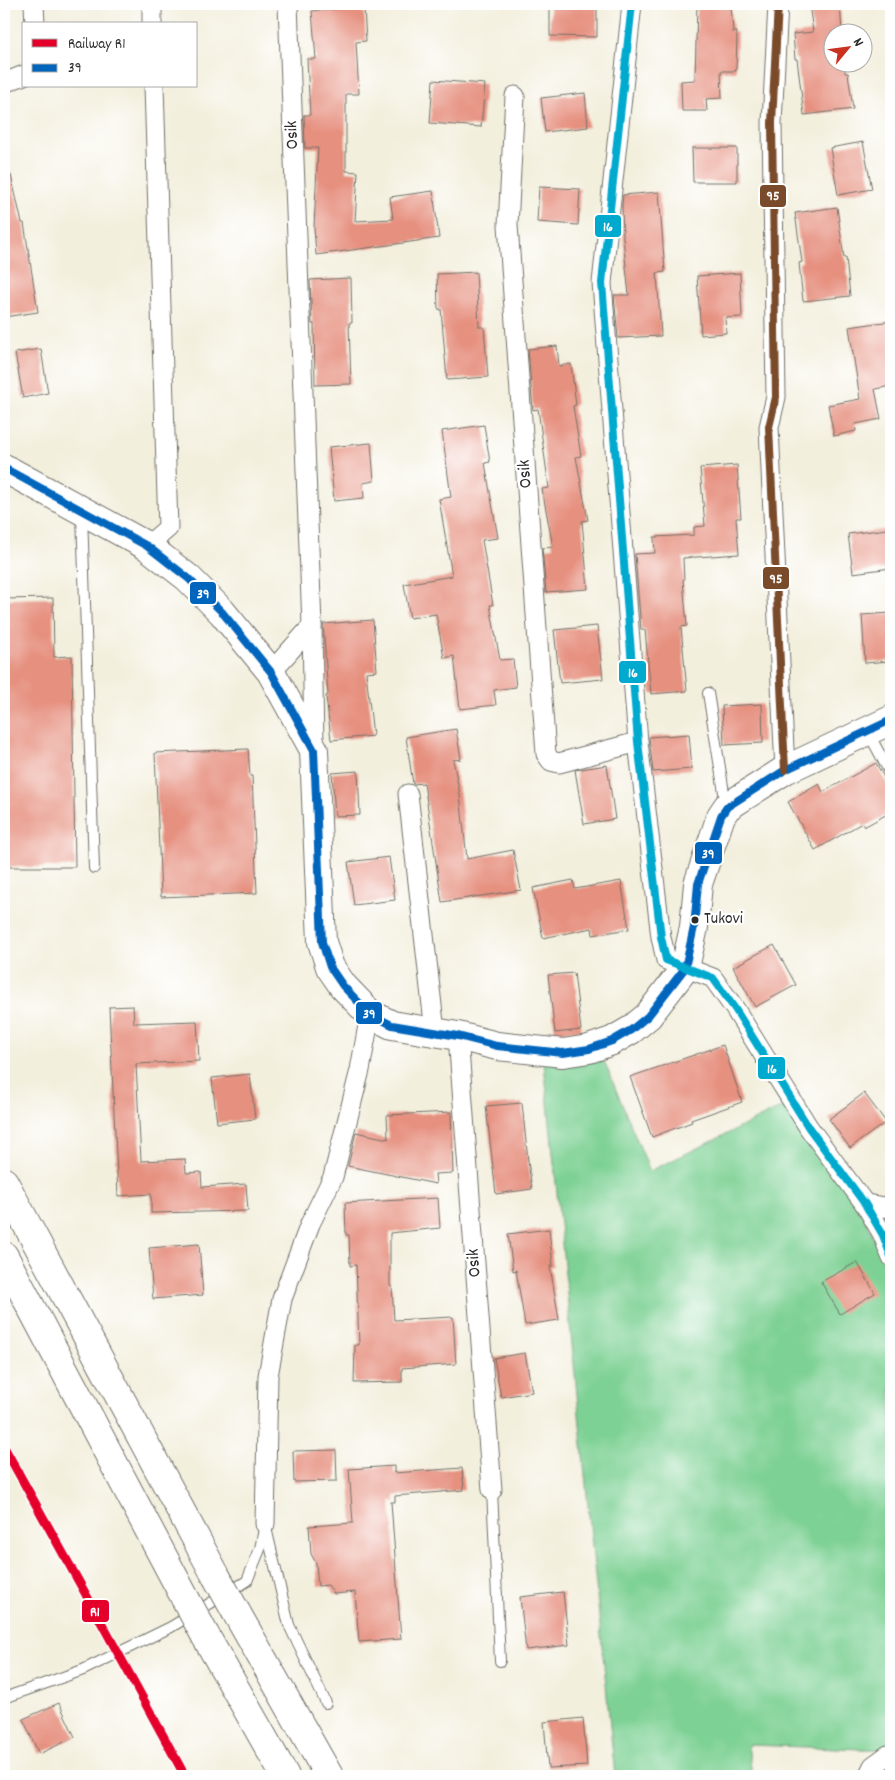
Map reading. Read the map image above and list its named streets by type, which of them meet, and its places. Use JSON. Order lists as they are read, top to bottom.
{
  "streets": {
    "main road": ["Osik"]
  },
  "places": ["Tukovi"],
  "lines": [
    "transit line 16",
    "transit line 95",
    "transit line 39",
    "rail line R1"
  ],
  "legend": ["Railway R1", "39"],
  "north": "top right"
}
